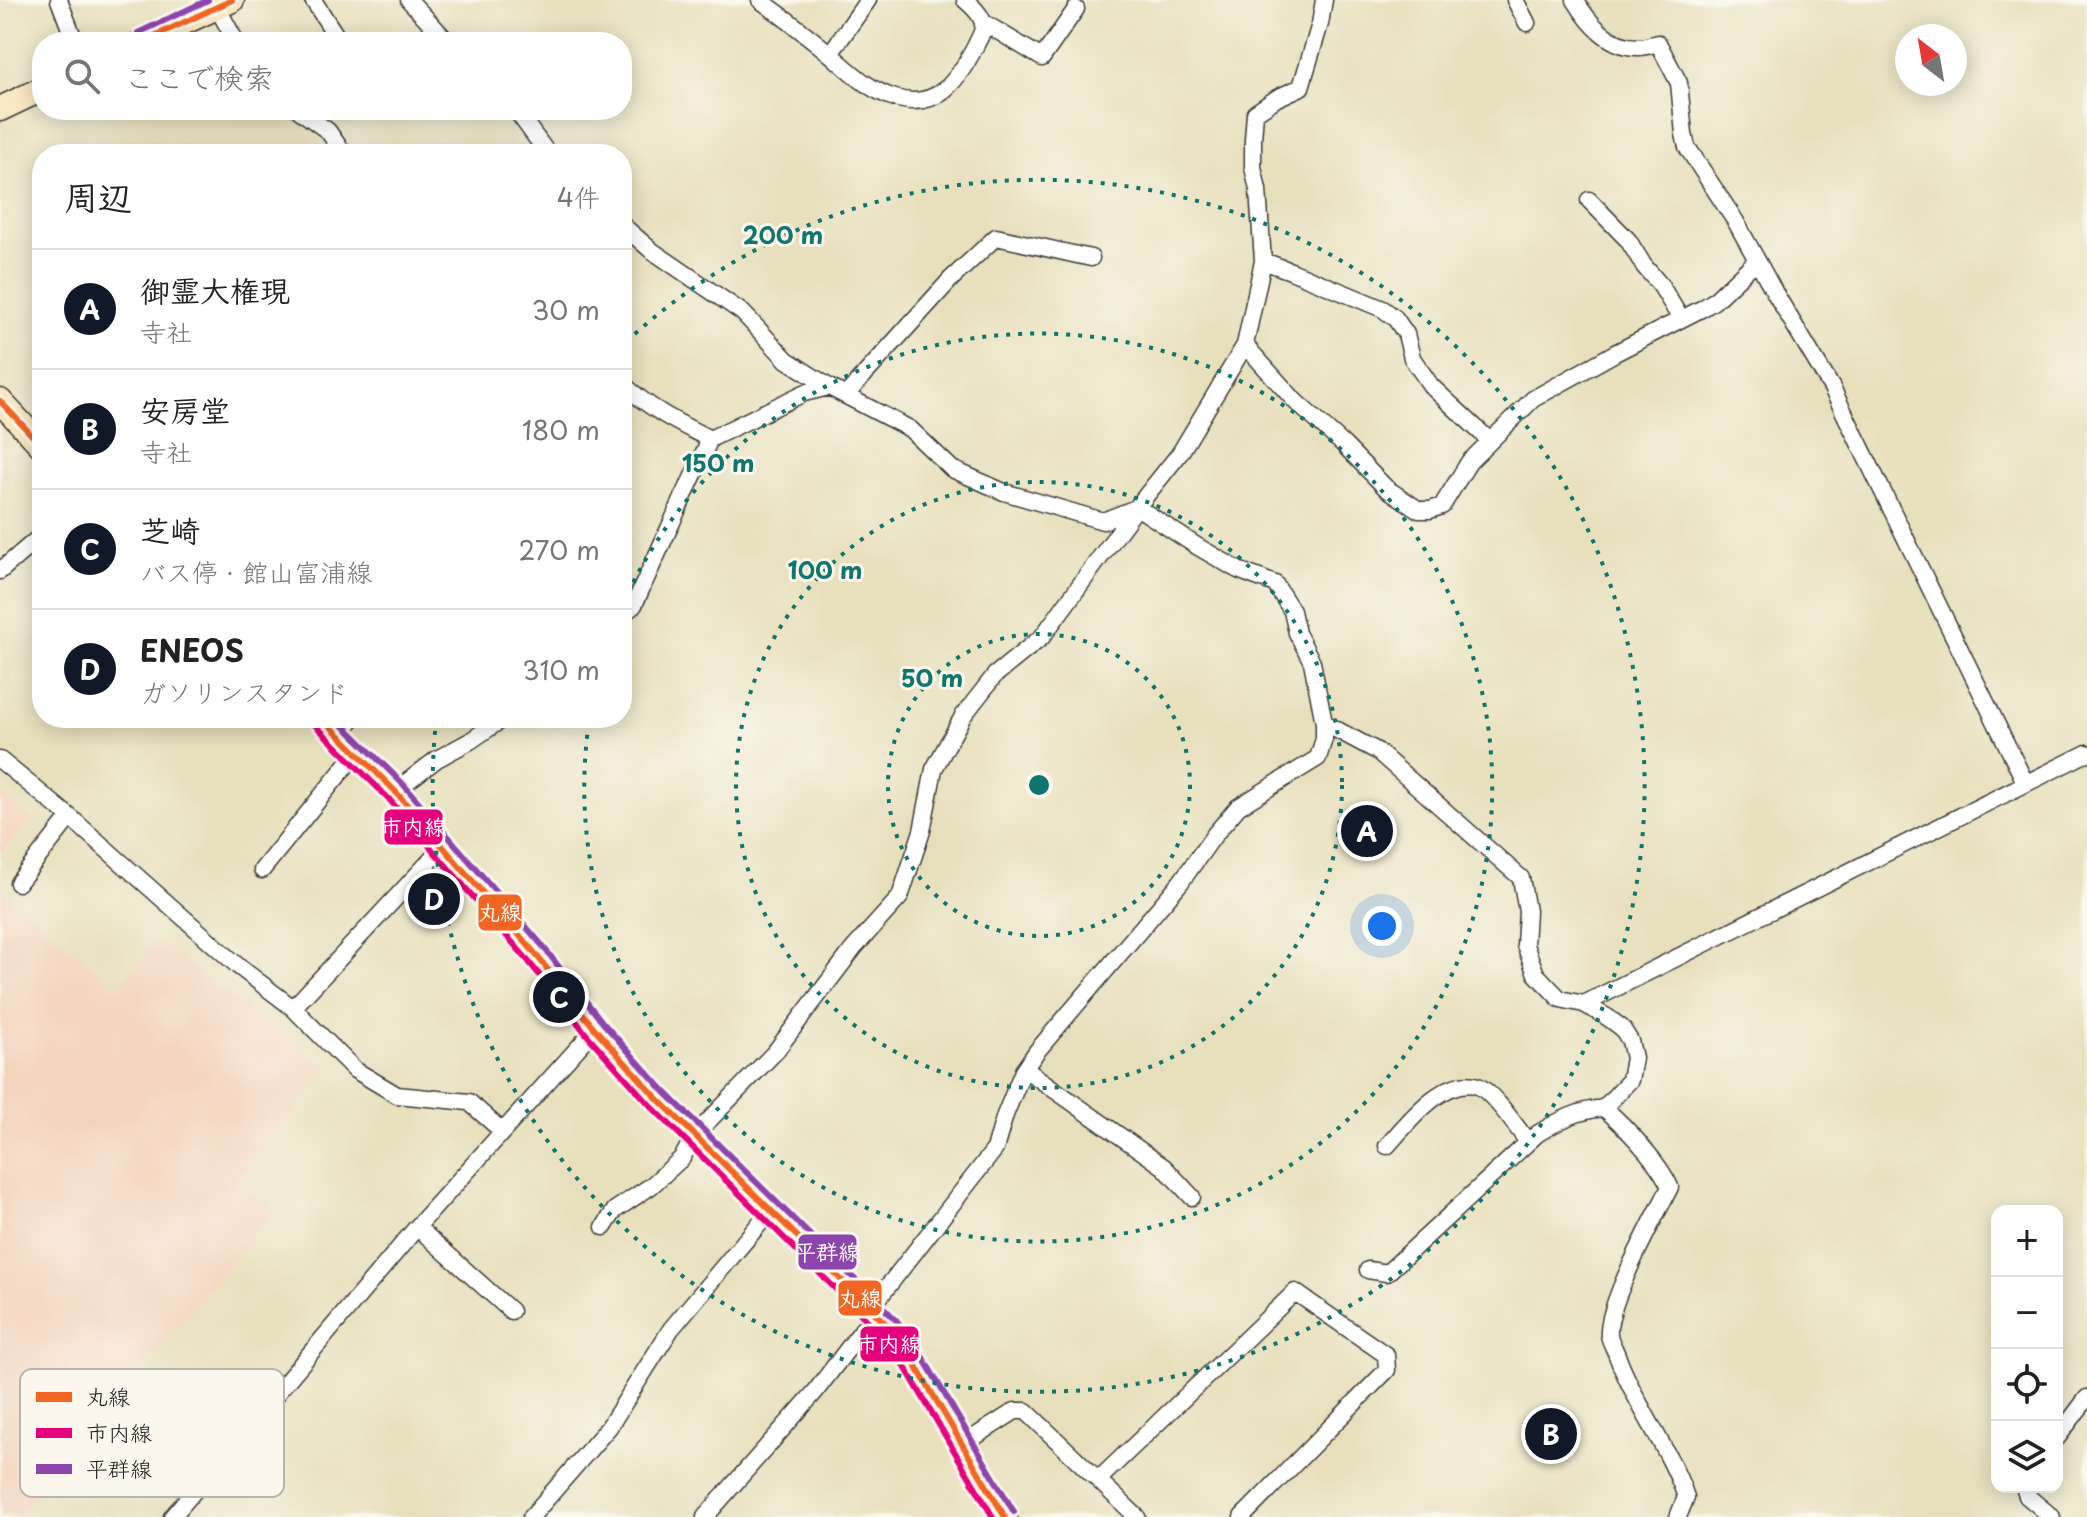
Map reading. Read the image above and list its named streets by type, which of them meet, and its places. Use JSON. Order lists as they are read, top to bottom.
{
  "lines": ["transit line 丸線", "transit line 平群線", "transit line 市内線"],
  "legend": ["丸線", "市内線", "平群線"],
  "north": "top left",
  "page": {
    "search": "ここで検索",
    "heading": ["周辺", "4件"],
    "list": [
      {
        "mark": "A",
        "name": "御霊大権現",
        "note": "寺社",
        "value": "30 m"
      },
      {
        "mark": "B",
        "name": "安房堂",
        "note": "寺社",
        "value": "180 m"
      },
      {
        "mark": "C",
        "name": "芝崎",
        "note": "バス停 · 館山富浦線",
        "value": "270 m"
      },
      {
        "mark": "D",
        "name": "ENEOS",
        "note": "ガソリンスタンド",
        "value": "310 m"
      }
    ],
    "pins": [
      "A",
      "D",
      "C",
      "B"
    ],
    "map_buttons": ["+", "−"]
  },
  "rings": [
    "200 m",
    "150 m",
    "100 m",
    "50 m"
  ]
}
